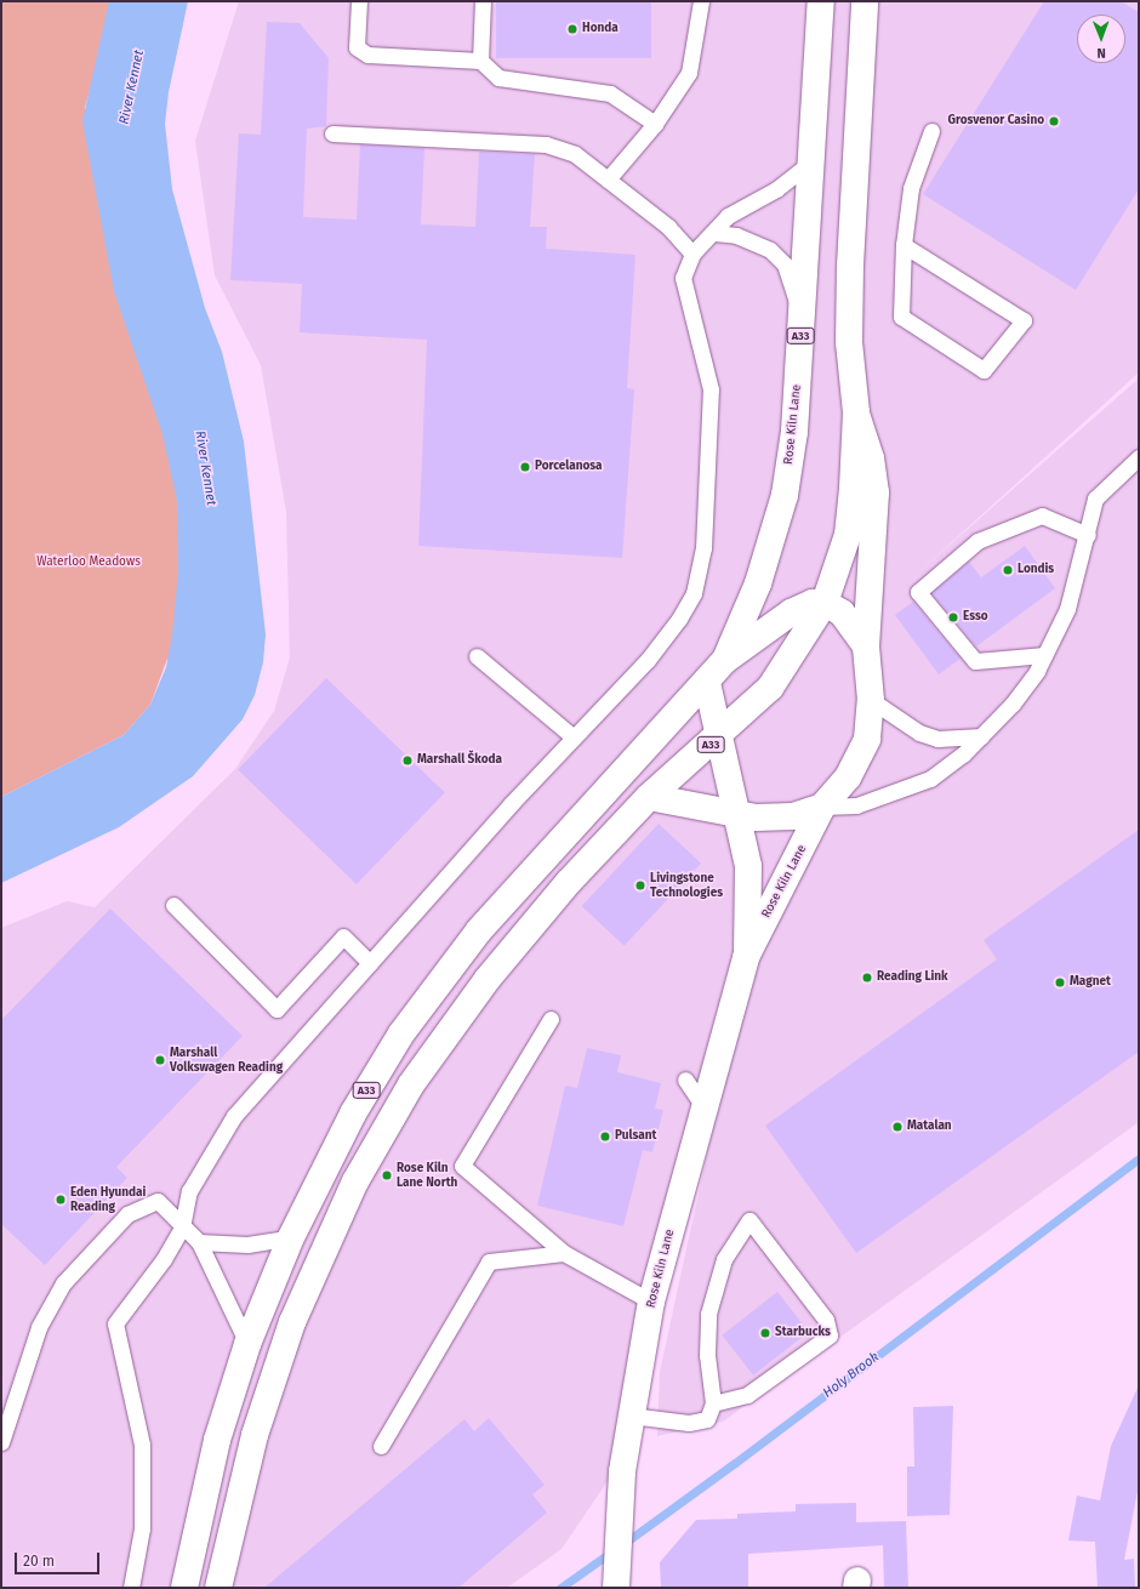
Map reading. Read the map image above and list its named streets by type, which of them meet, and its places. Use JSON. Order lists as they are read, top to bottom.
{
  "streets": {
    "main road": ["A33", "Rose Kiln Lane"]
  },
  "crossings": [
    ["A33", "Rose Kiln Lane"]
  ],
  "water": ["River Kennet", "Holy Brook"],
  "parks": ["Waterloo Meadows"],
  "places": [
    "Honda",
    "Grosvenor Casino",
    "Porcelanosa",
    "Londis",
    "Esso",
    "Marshall Škoda",
    "Livingstone Technologies",
    "Reading Link",
    "Magnet",
    "Marshall Volkswagen Reading",
    "Matalan",
    "Pulsant",
    "Rose Kiln Lane North",
    "Eden Hyundai Reading",
    "Starbucks"
  ],
  "scale_bar": "20 m",
  "north": "bottom"
}
